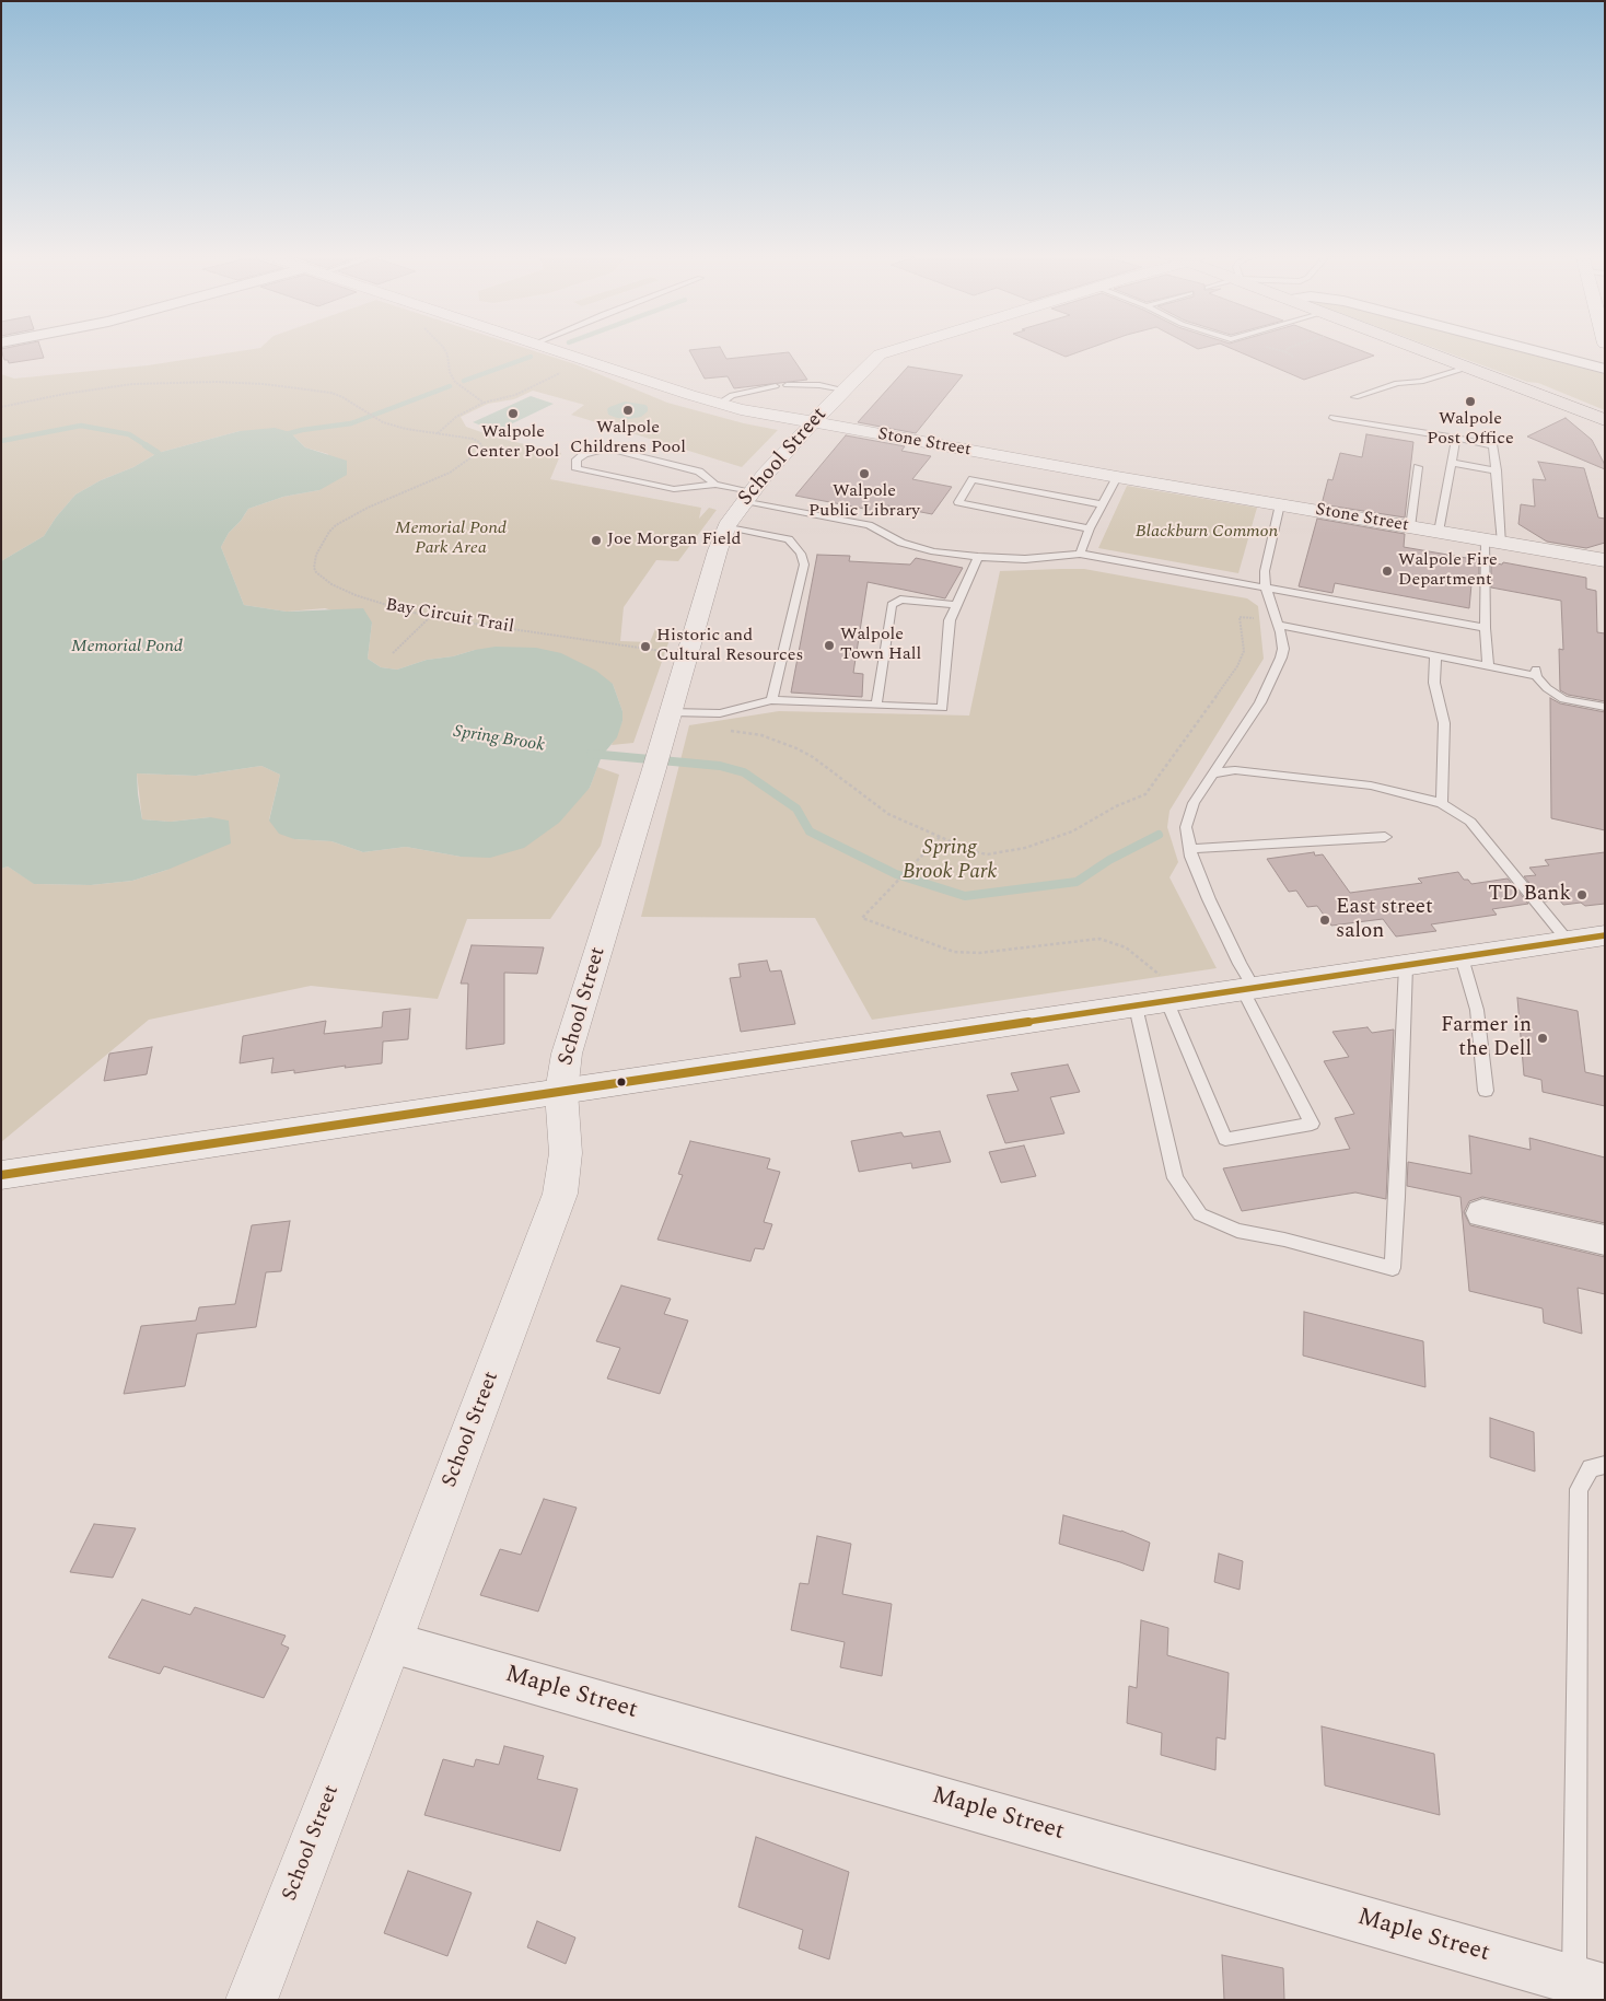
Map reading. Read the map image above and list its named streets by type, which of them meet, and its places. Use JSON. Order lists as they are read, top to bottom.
{
  "streets": {
    "street": ["Stone Street", "School Street", "Maple Street"],
    "path": ["Bay Circuit Trail"]
  },
  "crossings": [
    ["Stone Street", "School Street"],
    ["School Street", "Bay Circuit Trail"],
    ["School Street", "Maple Street"]
  ],
  "water": ["Memorial Pond", "Spring Brook"],
  "parks": ["Memorial Pond Park Area", "Blackburn Common", "Spring Brook Park"],
  "places": [
    "Walpole Post Office",
    "Walpole Childrens Pool",
    "Walpole Center Pool",
    "Walpole Public Library",
    "Joe Morgan Field",
    "Walpole Fire Department",
    "Walpole Town Hall",
    "Historic and Cultural Resources",
    "TD Bank",
    "East street salon",
    "Farmer in the Dell"
  ]
}
